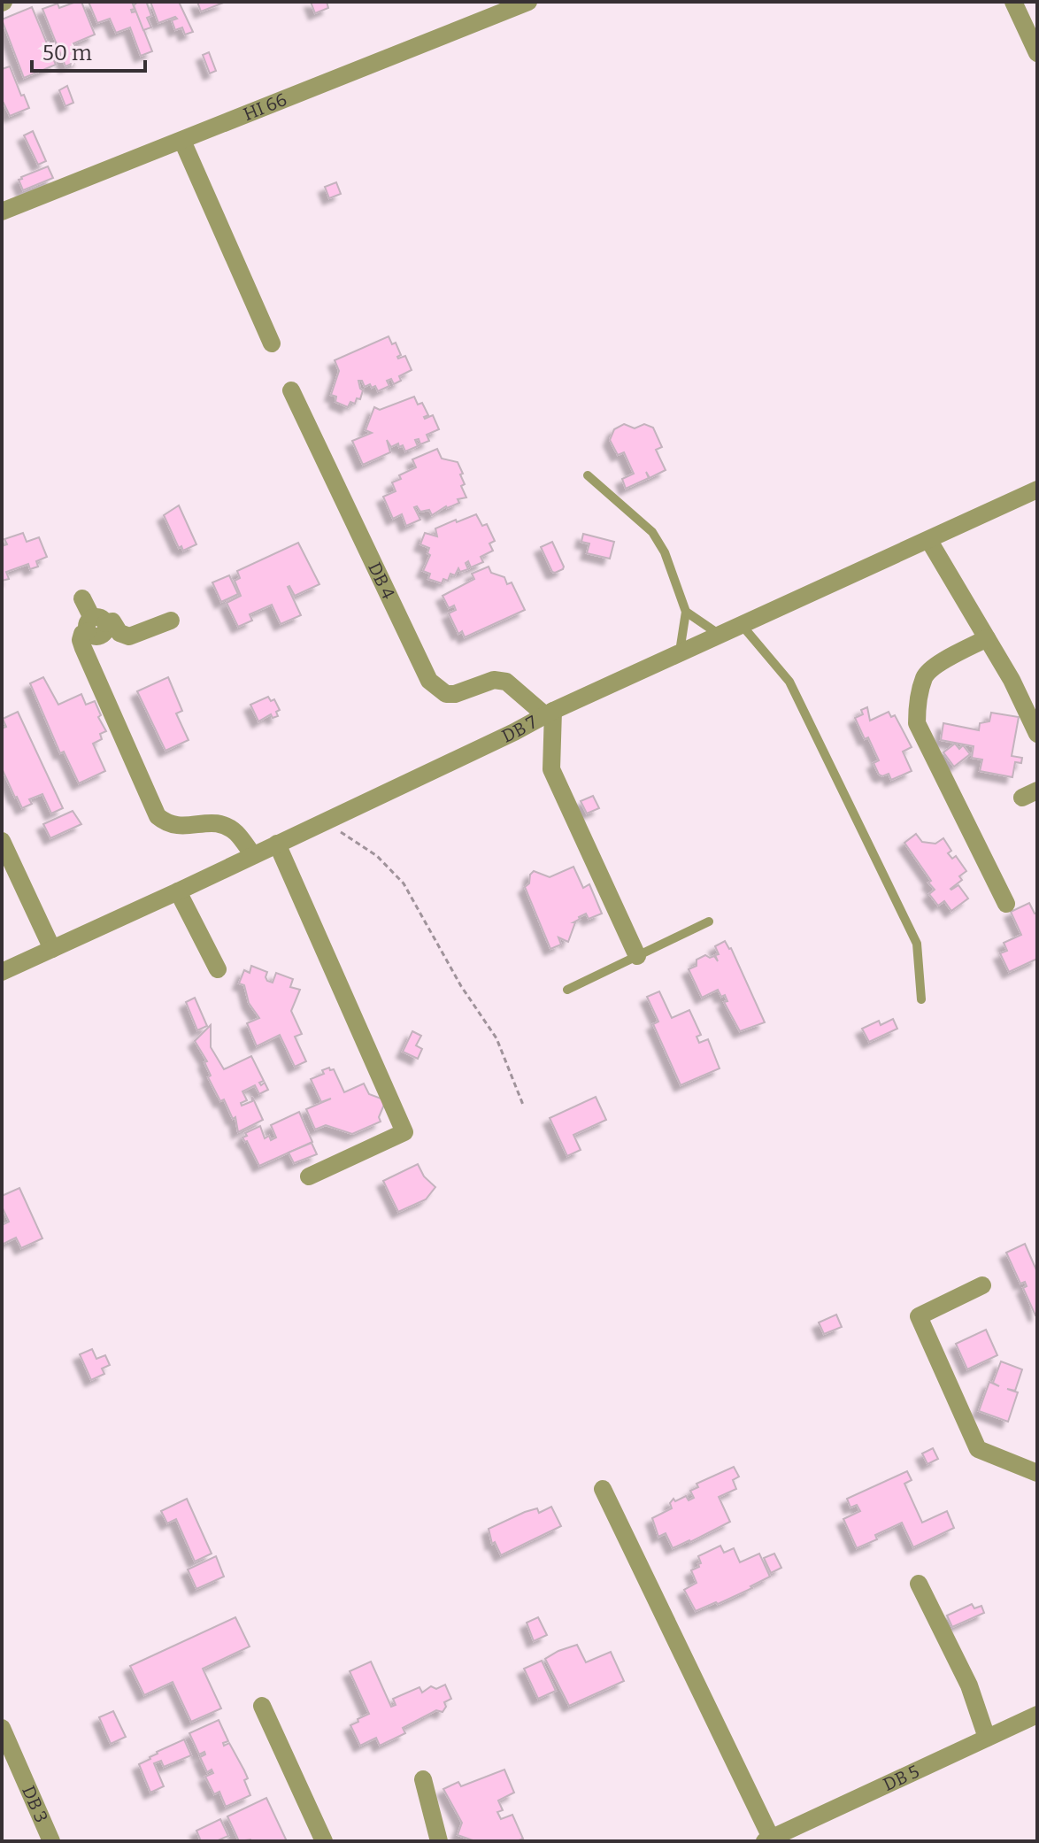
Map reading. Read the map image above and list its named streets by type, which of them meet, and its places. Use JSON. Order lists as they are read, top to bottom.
{
  "streets": {
    "street": [
      "HI 66",
      "DB 4",
      "DB 7",
      "DB 5",
      "DB 3"
    ]
  },
  "crossings": [
    ["DB 4", "DB 7"]
  ],
  "scale_bar": "50 m"
}
